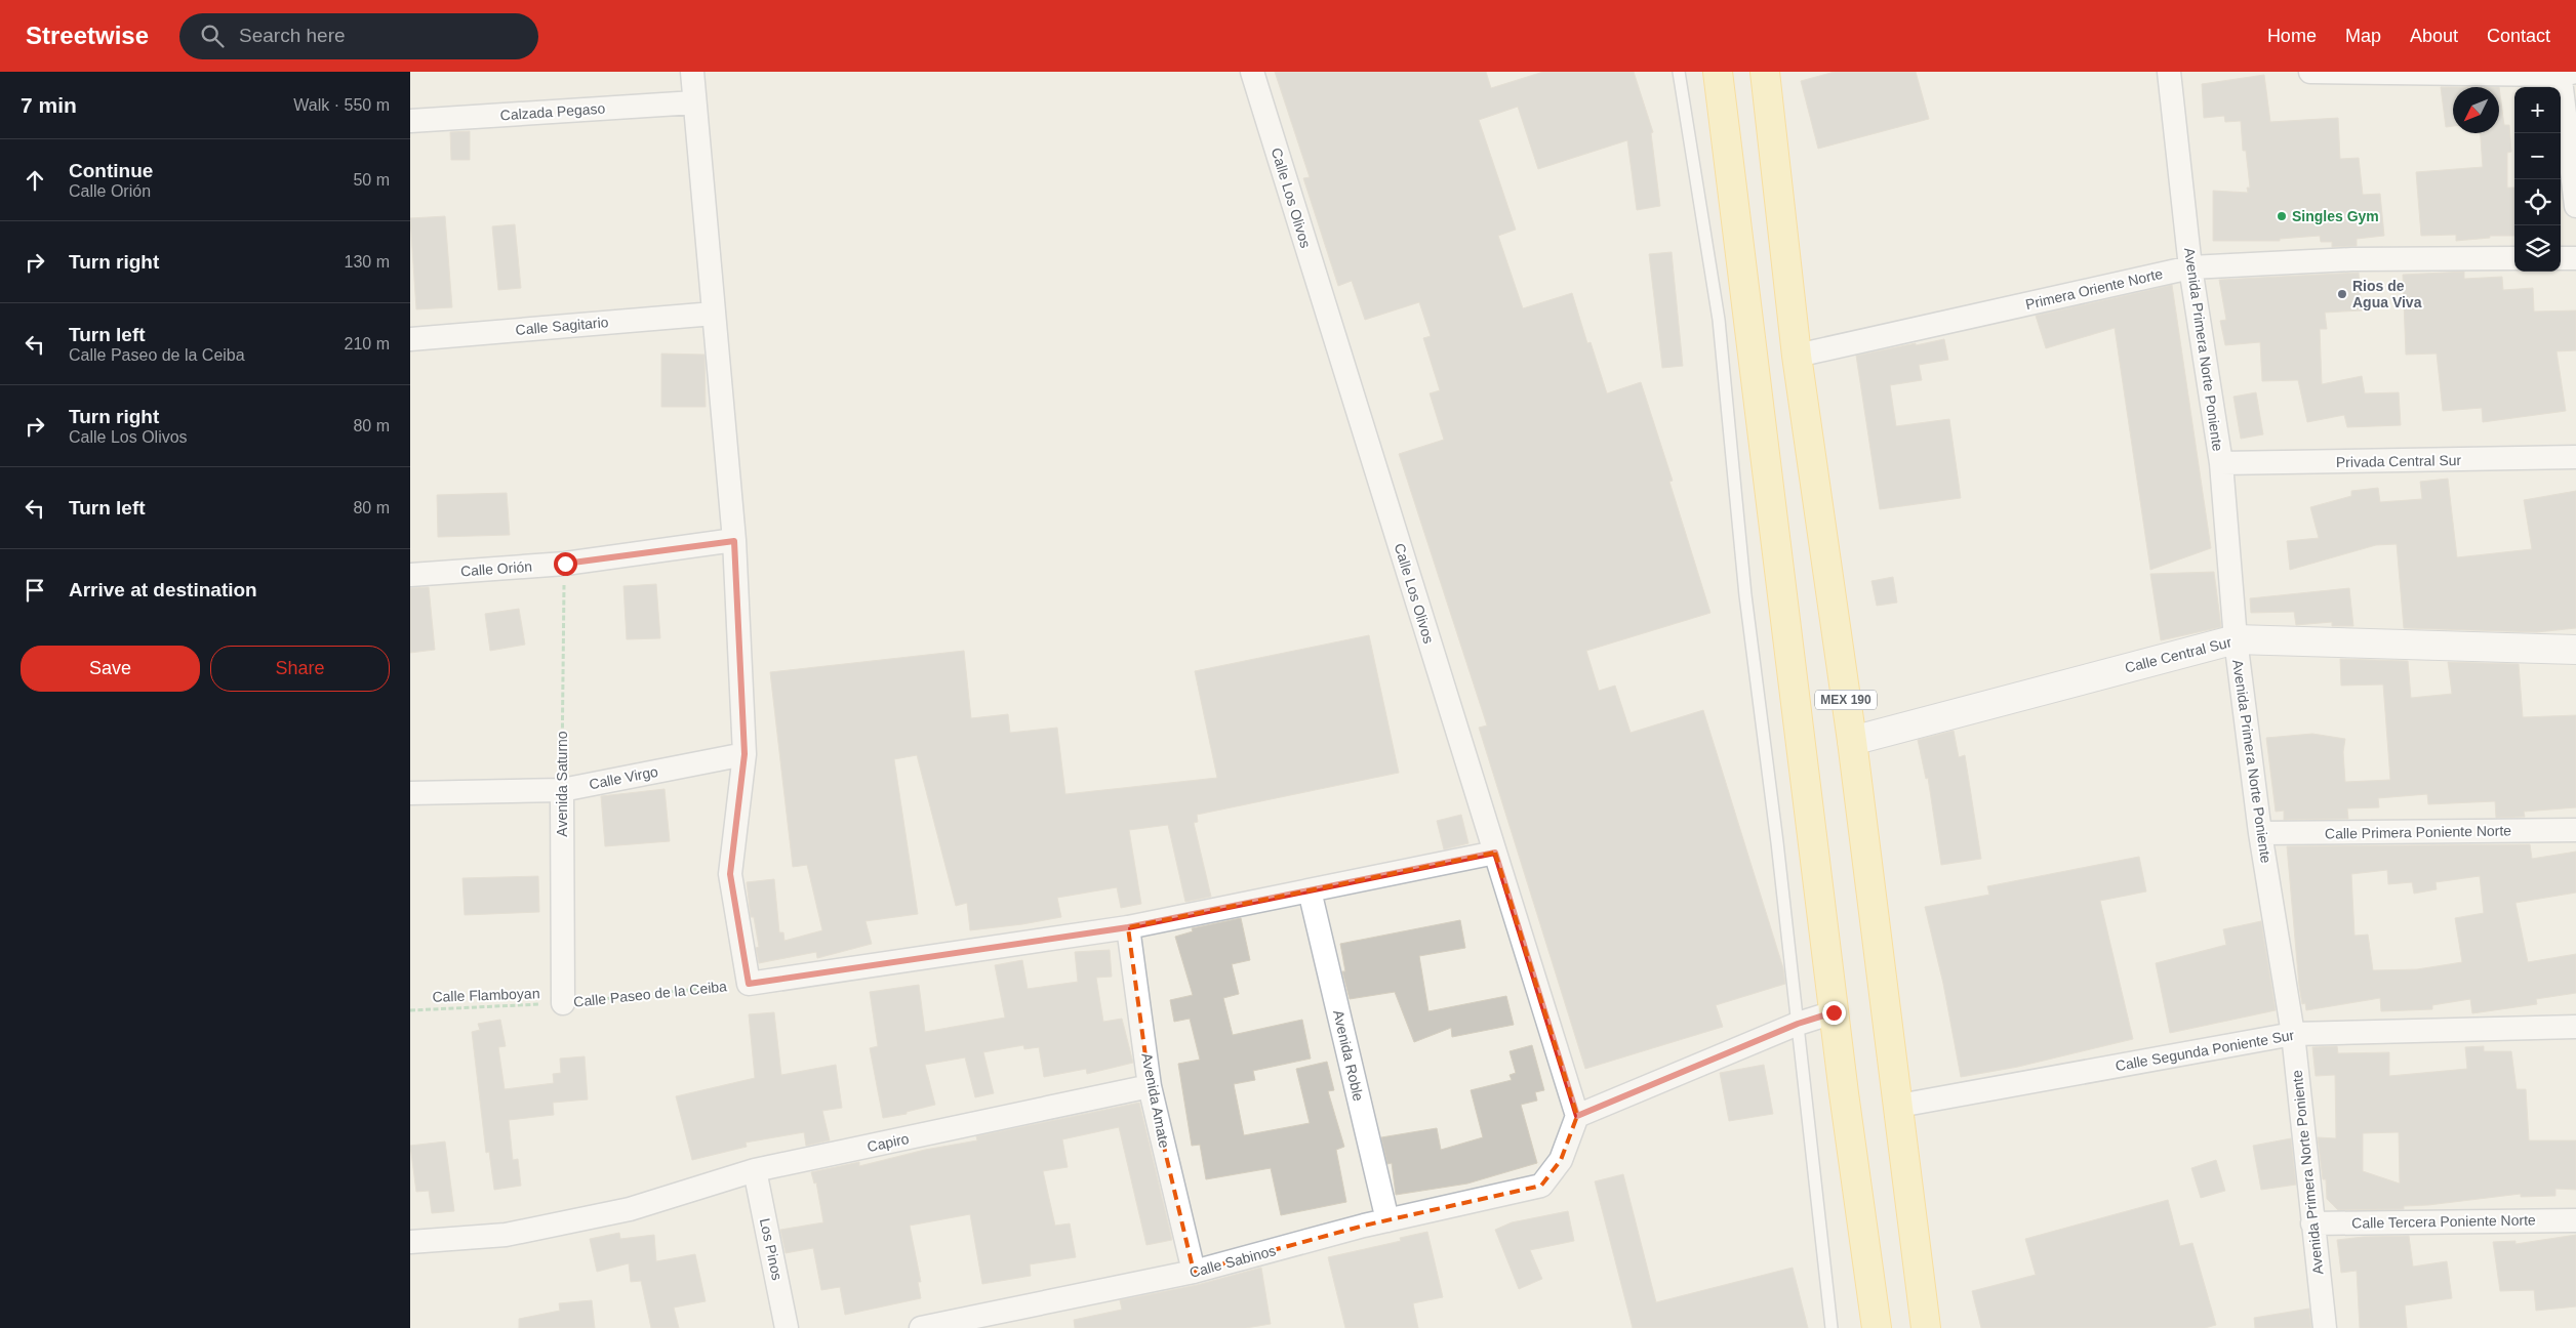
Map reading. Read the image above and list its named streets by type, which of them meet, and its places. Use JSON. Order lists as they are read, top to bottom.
{
  "streets": {
    "main road": ["MEX 190"],
    "street": [
      "Calzada Pegaso",
      "Calle Los Olivos",
      "Primera Oriente Norte",
      "Calle Sagitario",
      "Avenida Primera Norte Poniente",
      "Privada Central Sur",
      "Calle Orión",
      "Calle Central Sur",
      "Calle Virgo",
      "Avenida Saturno",
      "Calle Primera Poniente Norte",
      "Calle Segunda Poniente Sur",
      "Avenida Roble",
      "Avenida Amate",
      "Capiro",
      "Calle Tercera Poniente Norte",
      "Los Pinos",
      "Calle Sabinos"
    ],
    "path": ["Calle Paseo de la Ceiba", "Calle Flamboyan"]
  },
  "crossings": [
    ["Calle Los Olivos", "Calle Sabinos"],
    ["Primera Oriente Norte", "Avenida Primera Norte Poniente"],
    ["Primera Oriente Norte", "MEX 190"],
    ["Avenida Primera Norte Poniente", "Privada Central Sur"],
    ["Avenida Primera Norte Poniente", "Calle Central Sur"],
    ["Avenida Primera Norte Poniente", "Calle Primera Poniente Norte"],
    ["Avenida Primera Norte Poniente", "Calle Segunda Poniente Sur"],
    ["Avenida Primera Norte Poniente", "Calle Tercera Poniente Norte"],
    ["Calle Orión", "Avenida Saturno"],
    ["Calle Central Sur", "MEX 190"],
    ["MEX 190", "Calle Segunda Poniente Sur"],
    ["Calle Virgo", "Avenida Saturno"],
    ["Avenida Saturno", "Calle Paseo de la Ceiba"],
    ["Avenida Saturno", "Calle Flamboyan"],
    ["Calle Paseo de la Ceiba", "Calle Flamboyan"],
    ["Avenida Roble", "Calle Sabinos"],
    ["Avenida Amate", "Capiro"],
    ["Avenida Amate", "Calle Sabinos"],
    ["Capiro", "Los Pinos"]
  ],
  "places": ["Singles Gym", "Rios de Agua Viva"],
  "north": "bottom left",
  "page": {
    "header": "Streetwise",
    "search": "Search here",
    "nav": [
      "Home",
      "Map",
      "About",
      "Contact"
    ],
    "heading": ["7 min", "Walk · 550 m"],
    "map_buttons": ["+", "−"],
    "list": [
      ["Continue", "Calle Orión", "50 m"],
      ["Turn right", "130 m"],
      ["Turn left", "Calle Paseo de la Ceiba", "210 m"],
      ["Turn right", "Calle Los Olivos", "80 m"],
      ["Turn left", "80 m"],
      "Arrive at destination"
    ],
    "buttons": ["Save", "Share"]
  }
}
